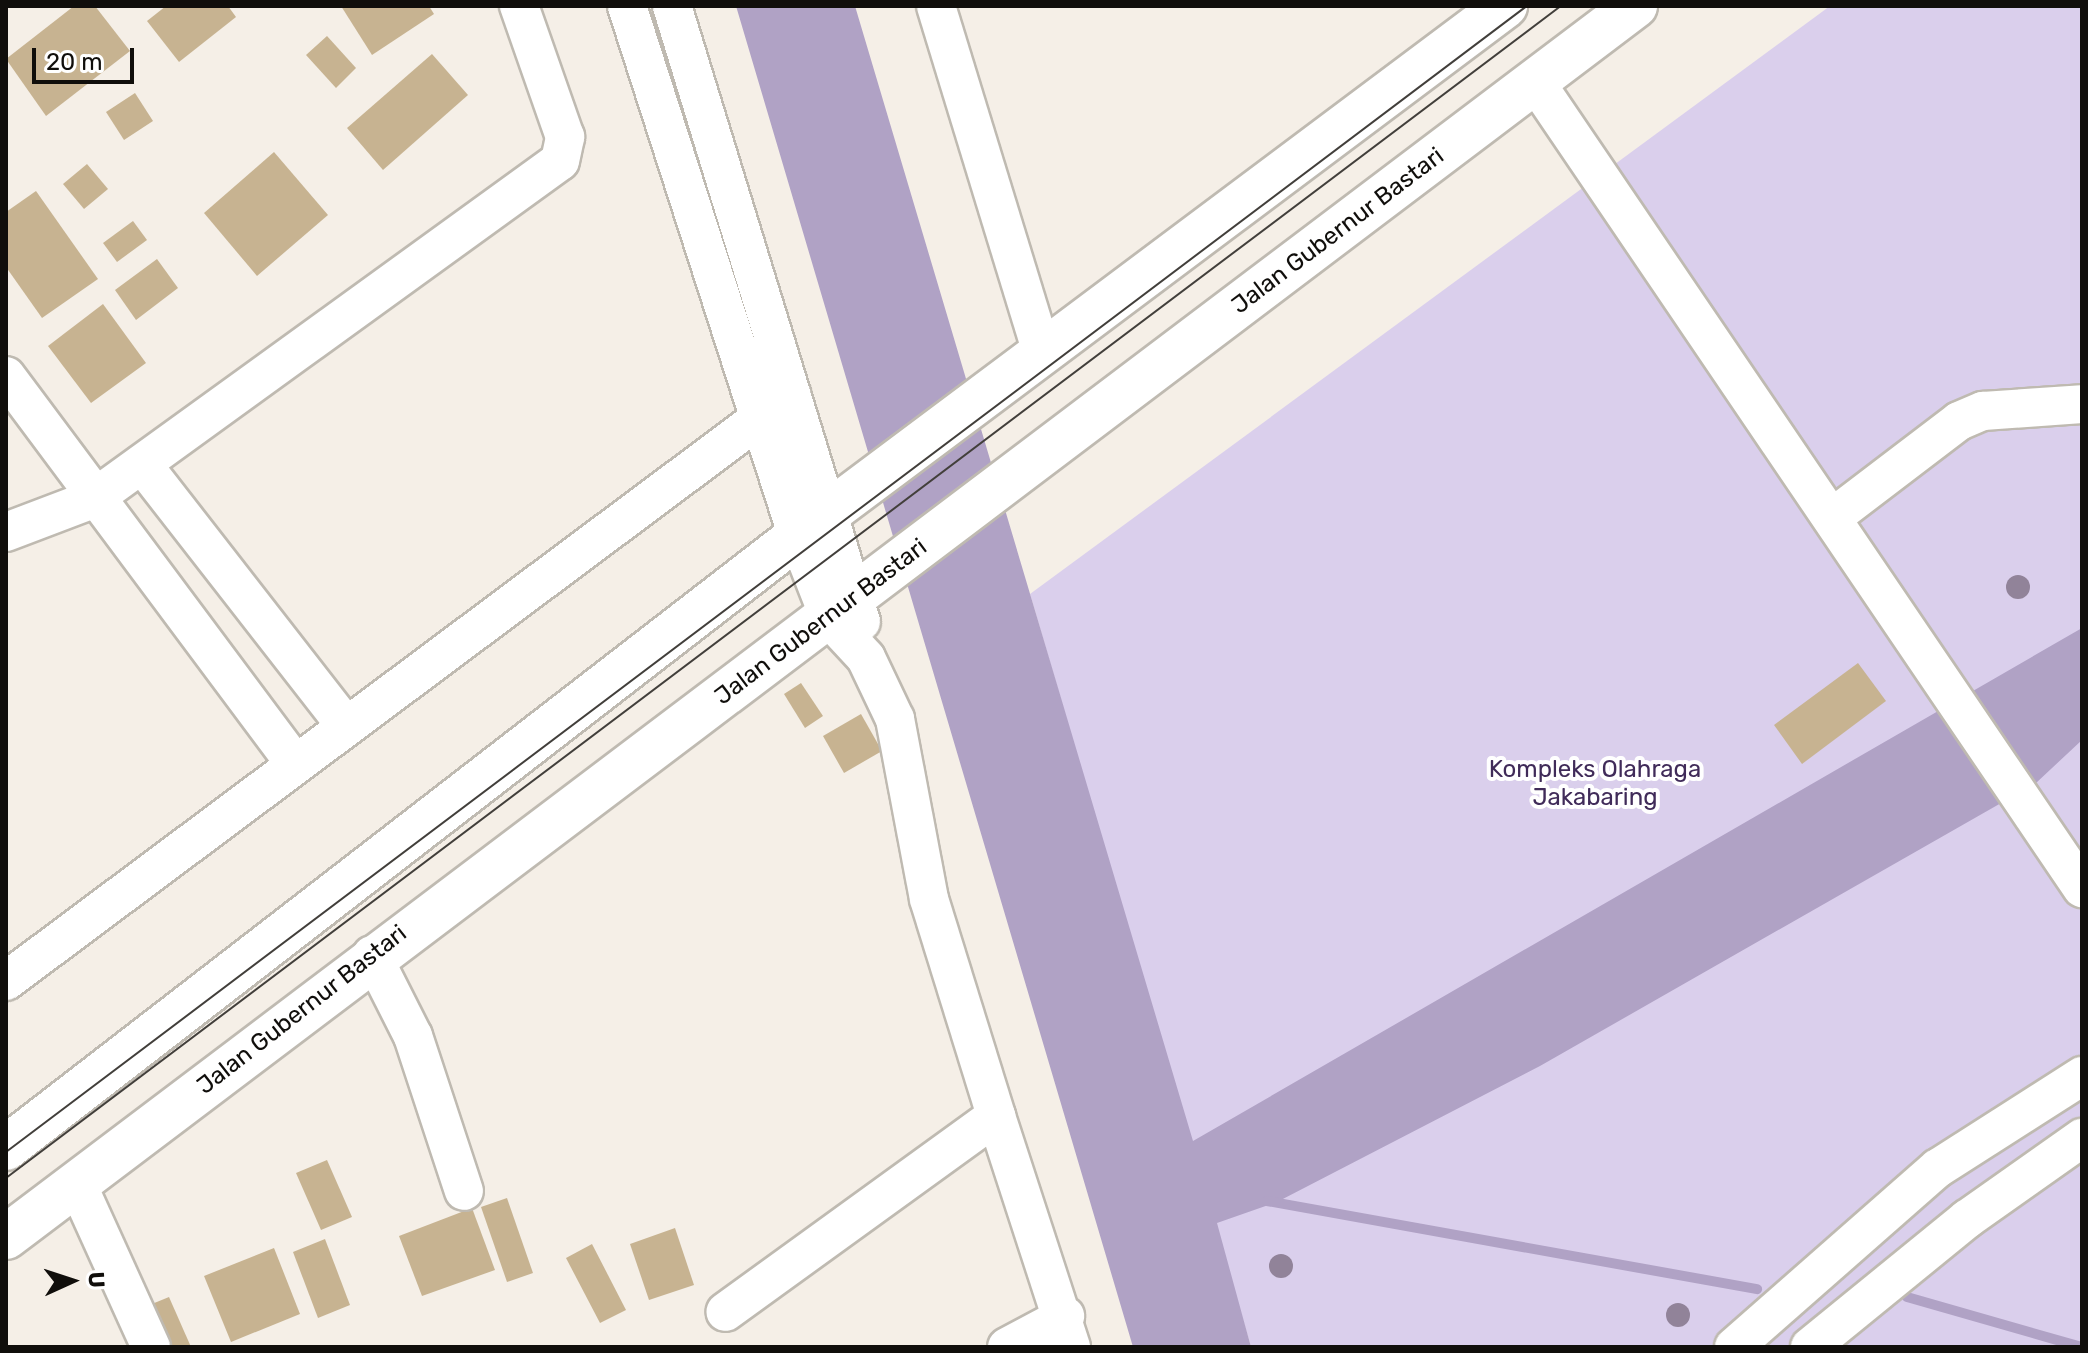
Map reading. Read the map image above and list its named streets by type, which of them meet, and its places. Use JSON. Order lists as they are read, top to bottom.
{
  "streets": {
    "highway": ["Jalan Gubernur Bastari"]
  },
  "parks": ["Kompleks Olahraga Jakabaring"],
  "scale_bar": "20 m",
  "north": "right"
}
